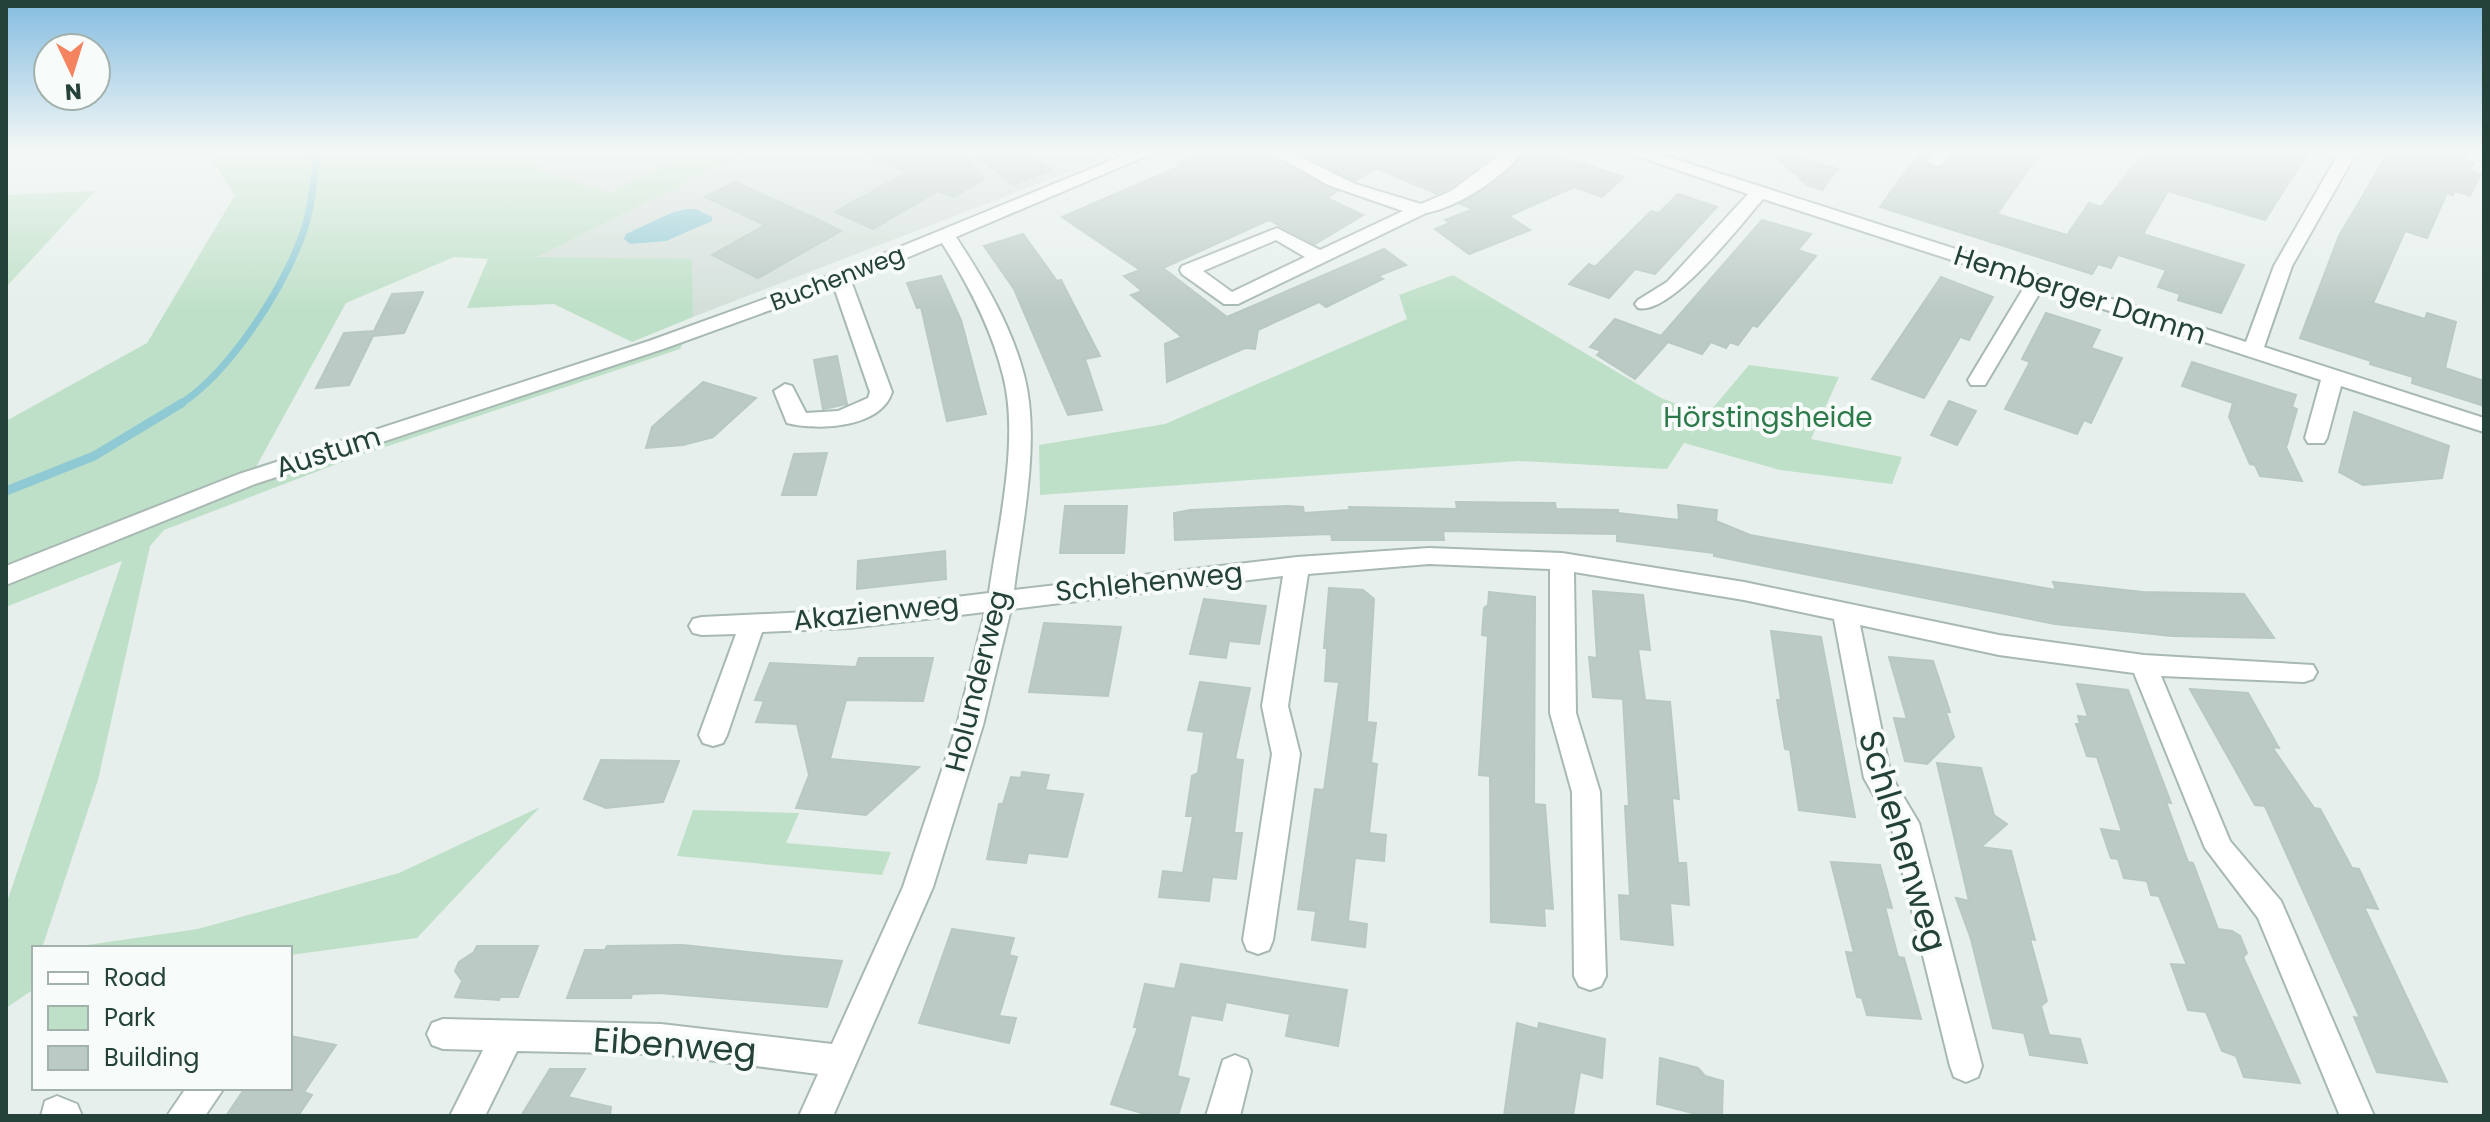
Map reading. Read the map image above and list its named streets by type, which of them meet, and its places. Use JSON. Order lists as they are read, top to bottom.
{
  "streets": {
    "street": [
      "Buchenweg",
      "Hemberger Damm",
      "Austum",
      "Schlehenweg",
      "Akazienweg",
      "Holunderweg",
      "Eibenweg"
    ]
  },
  "crossings": [
    ["Buchenweg", "Austum"],
    ["Buchenweg", "Holunderweg"],
    ["Schlehenweg", "Akazienweg"],
    ["Schlehenweg", "Holunderweg"],
    ["Akazienweg", "Holunderweg"],
    ["Holunderweg", "Eibenweg"]
  ],
  "parks": ["Hörstingsheide"],
  "legend": ["Road", "Park", "Building"],
  "north": "bottom"
}
